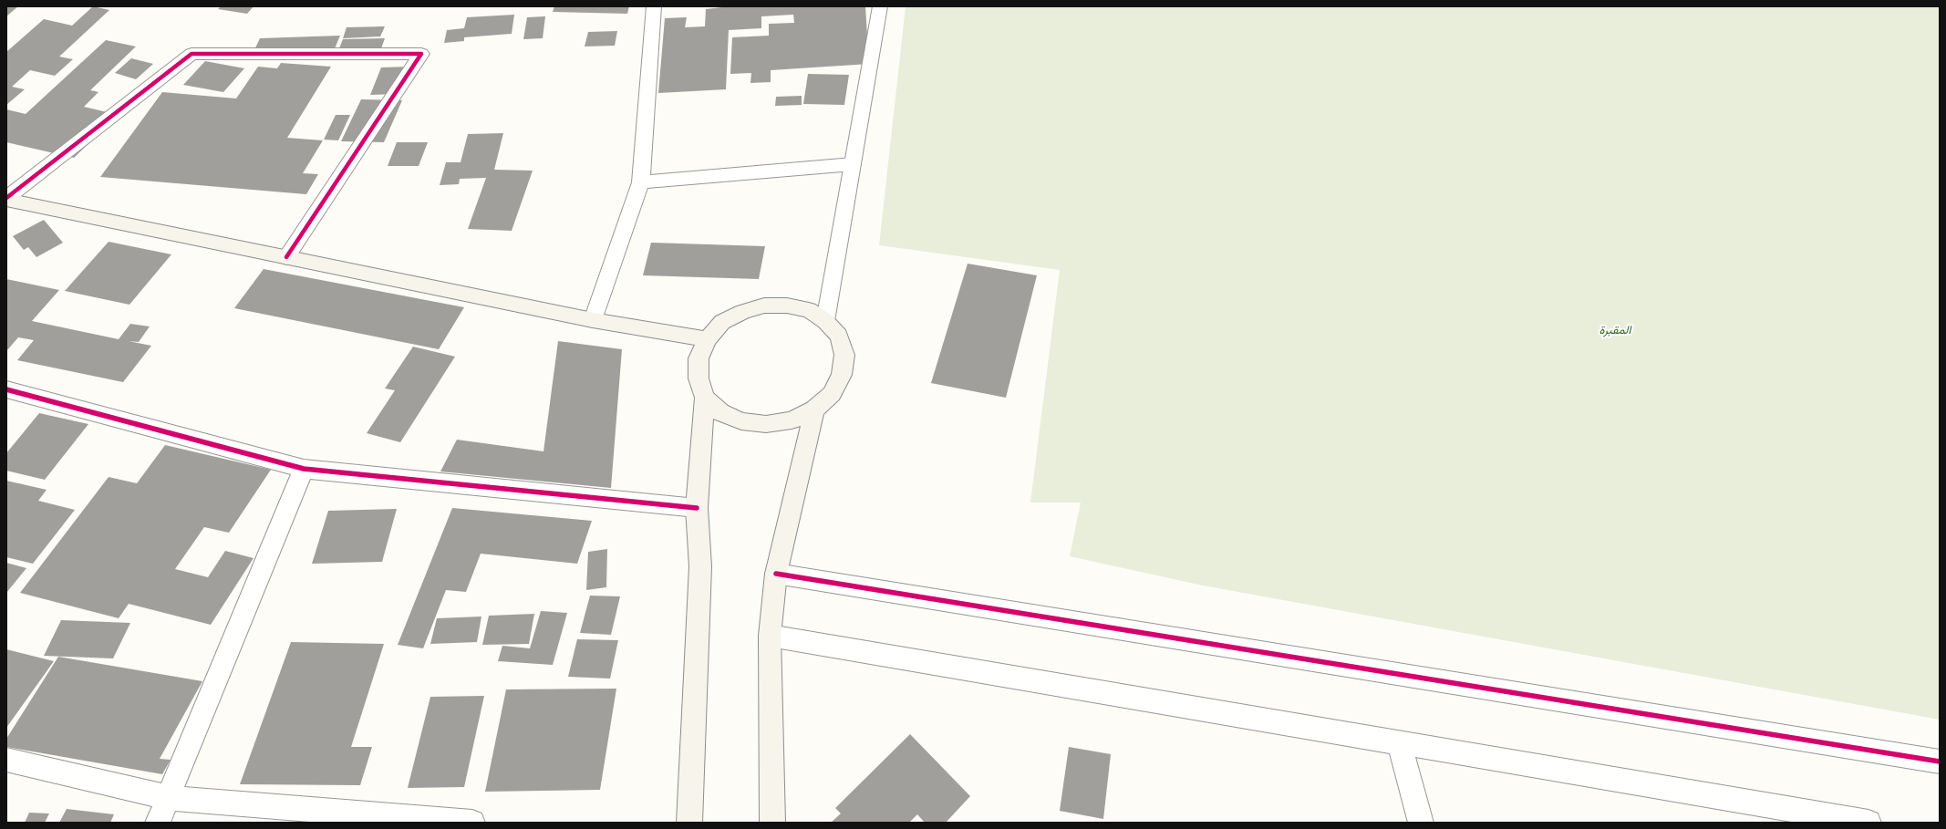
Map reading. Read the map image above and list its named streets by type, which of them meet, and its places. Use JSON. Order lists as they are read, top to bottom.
{
  "parks": ["المقبرة"]
}
